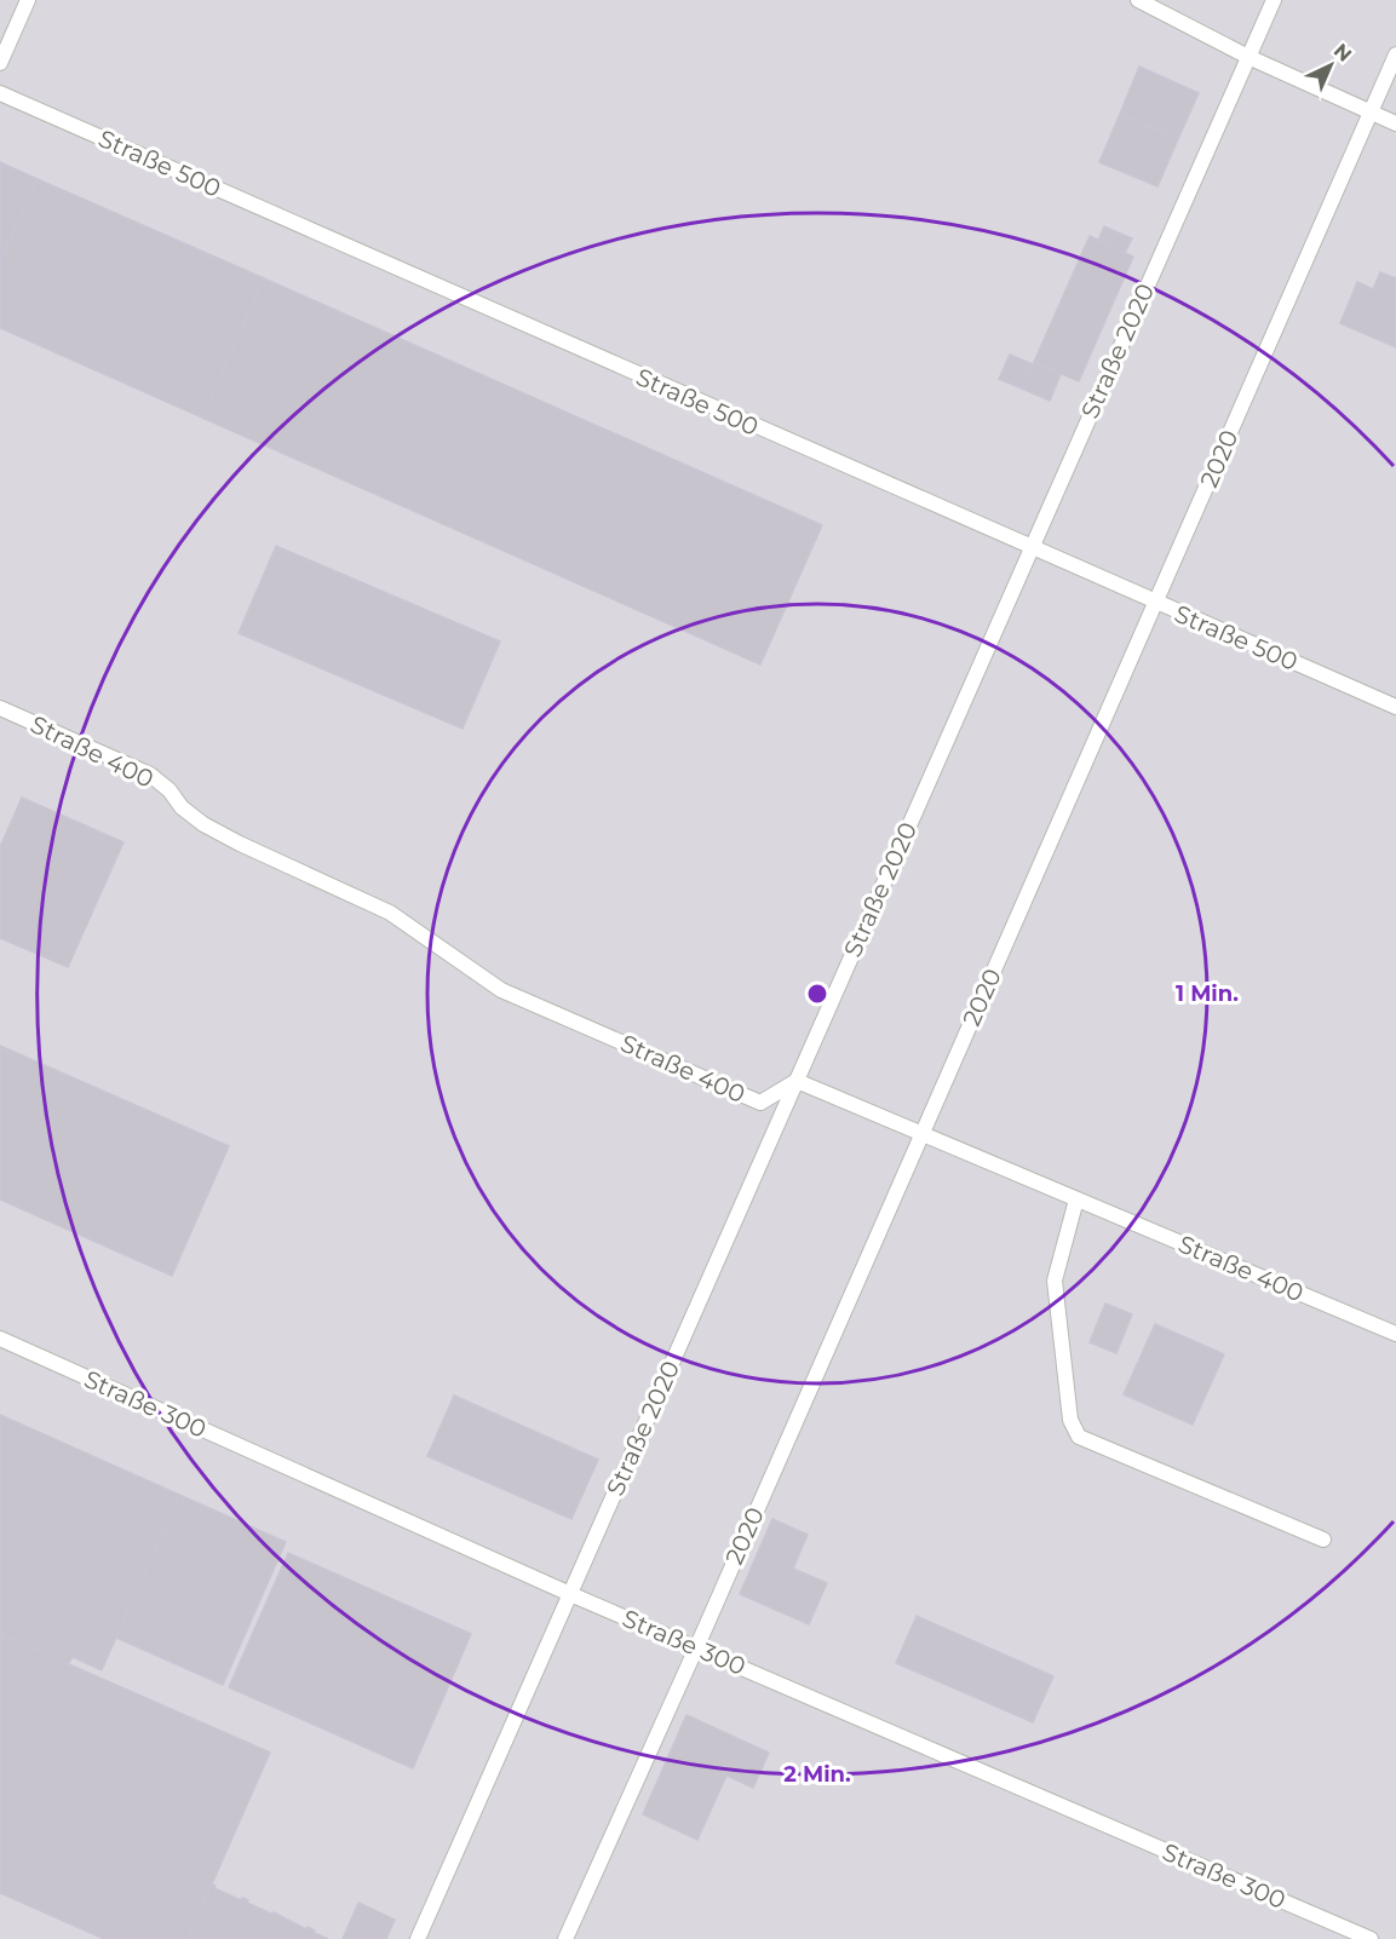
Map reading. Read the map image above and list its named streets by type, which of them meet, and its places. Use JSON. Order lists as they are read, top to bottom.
{
  "streets": {
    "lane": [
      "Straße 500",
      "Straße 2020",
      "2020",
      "Straße 400",
      "Straße 300"
    ]
  },
  "crossings": [
    ["Straße 500", "Straße 2020"],
    ["Straße 500", "2020"],
    ["Straße 2020", "Straße 400"],
    ["Straße 2020", "Straße 300"],
    ["2020", "Straße 400"],
    ["2020", "Straße 300"]
  ],
  "north": "top right",
  "rings": ["1 Min.", "2 Min."]
}
